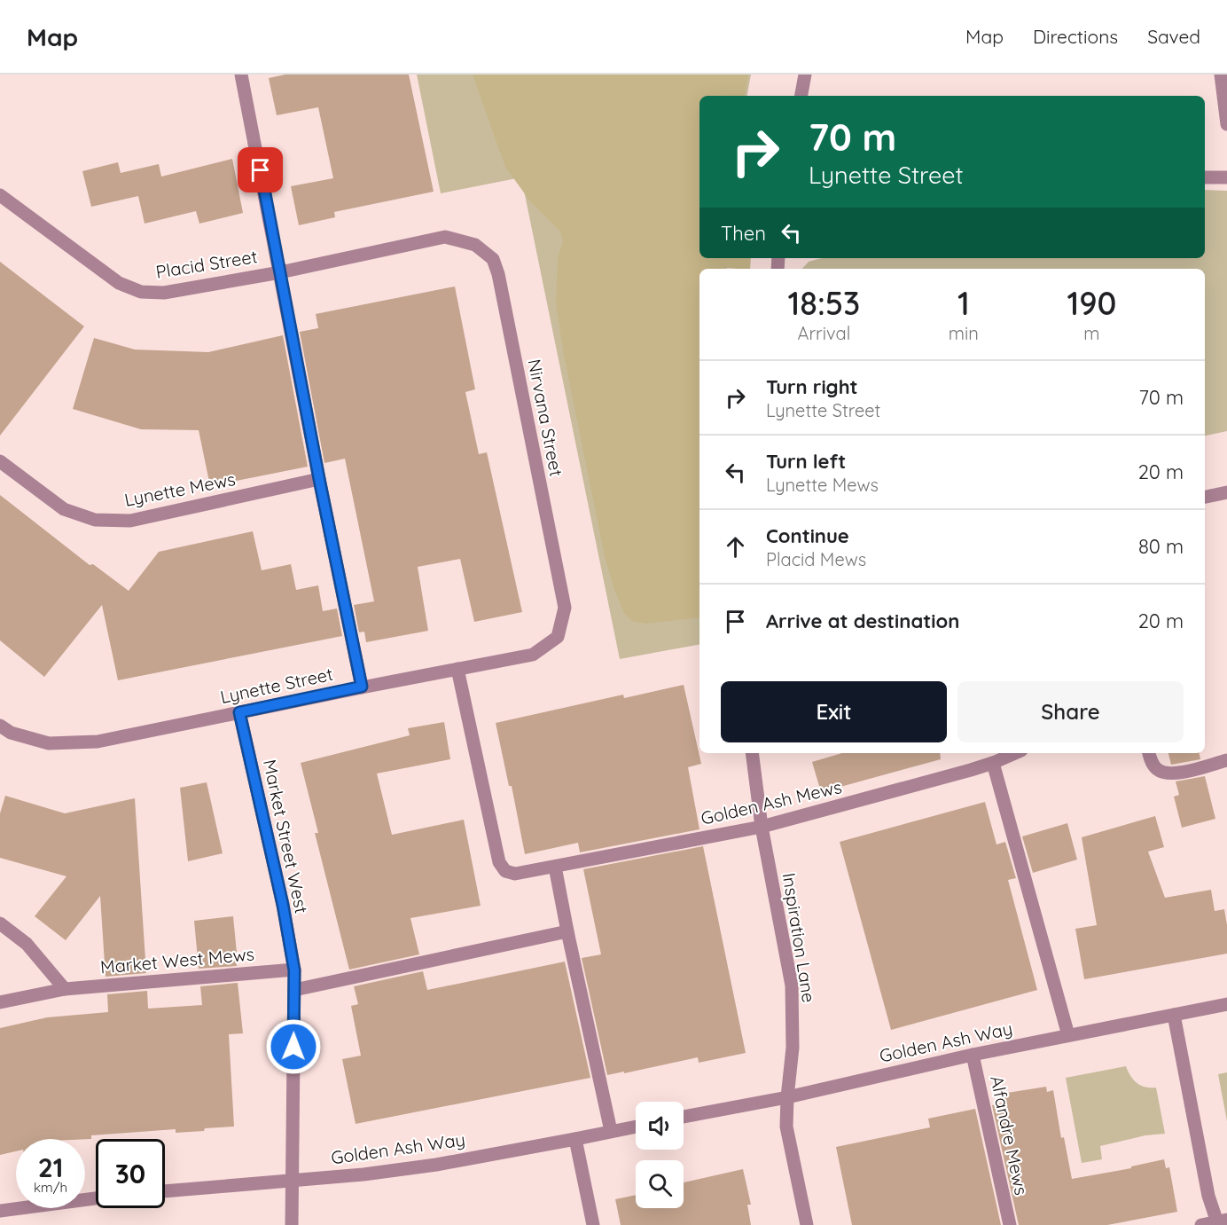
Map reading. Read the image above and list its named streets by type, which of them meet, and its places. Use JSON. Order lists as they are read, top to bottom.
{
  "streets": {
    "street": [
      "Placid Street",
      "Nirvana Street",
      "Lynette Mews",
      "Lynette Street",
      "Golden Ash Mews",
      "Market Street West",
      "Inspiration Lane",
      "Market West Mews",
      "Golden Ash Way",
      "Alfandre Mews"
    ]
  },
  "crossings": [
    ["Placid Street", "Nirvana Street"],
    ["Nirvana Street", "Lynette Street"],
    ["Lynette Street", "Golden Ash Mews"],
    ["Lynette Street", "Market Street West"],
    ["Golden Ash Mews", "Inspiration Lane"],
    ["Market Street West", "Market West Mews"],
    ["Market Street West", "Golden Ash Way"],
    ["Inspiration Lane", "Golden Ash Way"],
    ["Golden Ash Way", "Alfandre Mews"]
  ],
  "page": {
    "header": "Map",
    "nav": ["Map", "Directions", "Saved"],
    "turn": ["70 m", "Lynette Street"],
    "then": "Then",
    "eta": [
      "18:53",
      "Arrival",
      "1",
      "min",
      "190",
      "m"
    ],
    "list": [
      {
        "name": "Turn right",
        "note": "Lynette Street",
        "value": "70 m"
      },
      {
        "name": "Turn left",
        "note": "Lynette Mews",
        "value": "20 m"
      },
      {
        "name": "Continue",
        "note": "Placid Mews",
        "value": "80 m"
      },
      {
        "name": "Arrive at destination",
        "value": "20 m"
      }
    ],
    "buttons": ["Exit", "Share"],
    "speed": "21 km/h",
    "limit": "30"
  }
}
